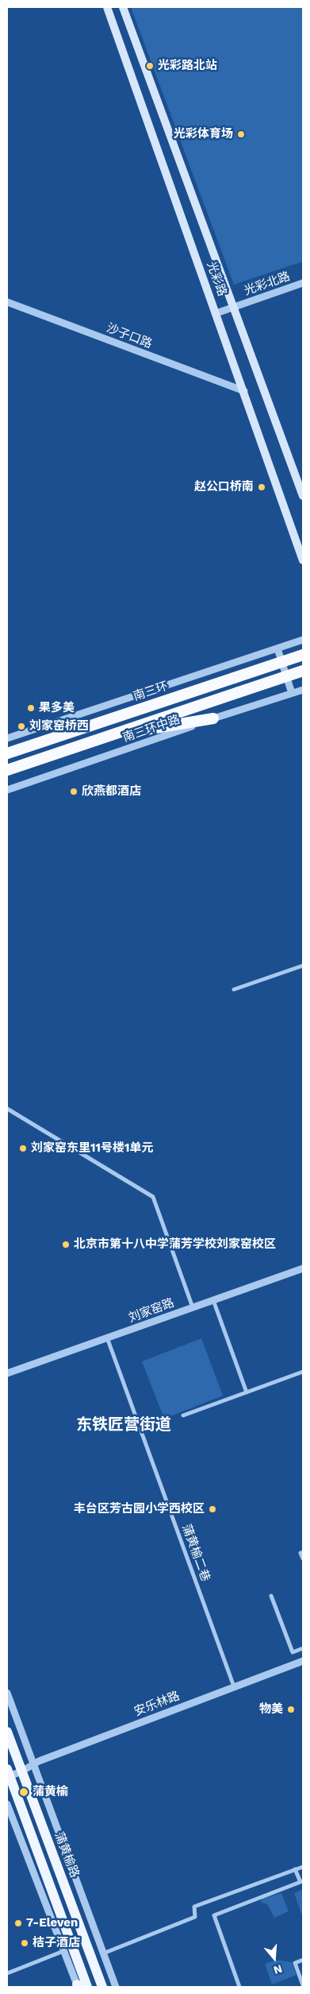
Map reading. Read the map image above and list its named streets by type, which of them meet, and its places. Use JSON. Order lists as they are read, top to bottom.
{
  "streets": {
    "highway": ["南三环"],
    "main road": ["光彩路", "蒲黄榆路"],
    "street": [
      "光彩北路",
      "沙子口路",
      "南三环中路",
      "刘家窑路",
      "蒲黄榆二巷",
      "安乐林路"
    ]
  },
  "crossings": [
    ["光彩路", "光彩北路"],
    ["光彩路", "沙子口路"],
    ["刘家窑路", "蒲黄榆二巷"],
    ["蒲黄榆二巷", "安乐林路"],
    ["安乐林路", "蒲黄榆路"]
  ],
  "districts": ["东铁匠营街道"],
  "places": [
    "光彩路北站",
    "光彩体育场",
    "赵公口桥南",
    "果多美",
    "刘家窑桥西",
    "欣燕都酒店",
    "刘家窑东里11号楼1单元",
    "北京市第十八中学蒲芳学校刘家窑校区",
    "丰台区芳古园小学西校区",
    "物美",
    "蒲黄榆",
    "7-Eleven",
    "桔子酒店"
  ],
  "north": "bottom"
}
